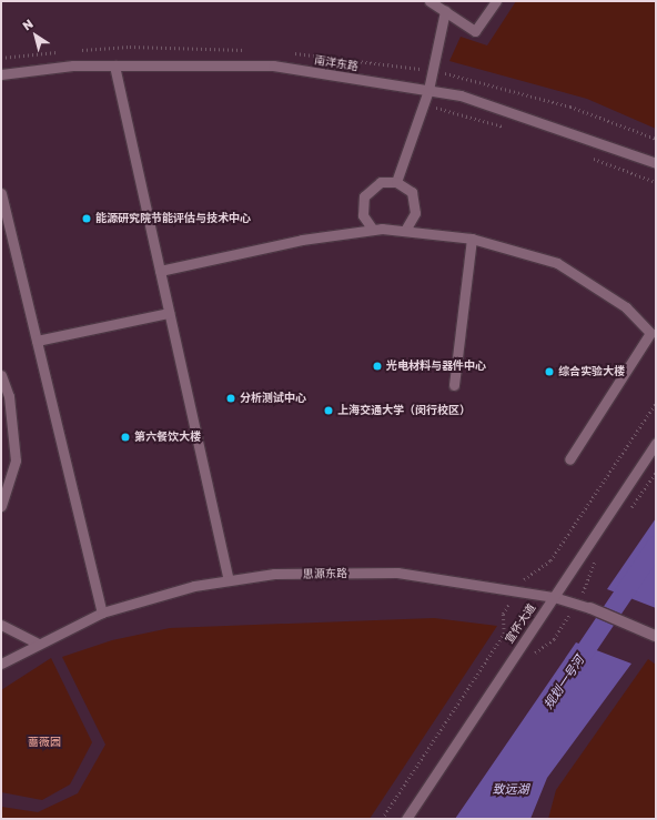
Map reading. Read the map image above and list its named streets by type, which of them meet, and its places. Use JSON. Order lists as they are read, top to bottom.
{
  "streets": {
    "street": ["思源东路"],
    "lane": ["南洋东路", "宣怀大道"]
  },
  "crossings": [
    ["思源东路", "宣怀大道"]
  ],
  "water": ["规划一号河", "致远湖"],
  "parks": ["蔷薇园"],
  "places": [
    "能源研究院节能评估与技术中心",
    "光电材料与器件中心",
    "综合实验大楼",
    "分析测试中心",
    "上海交通大学（闵行校区）",
    "第六餐饮大楼"
  ],
  "north": "top left"
}
